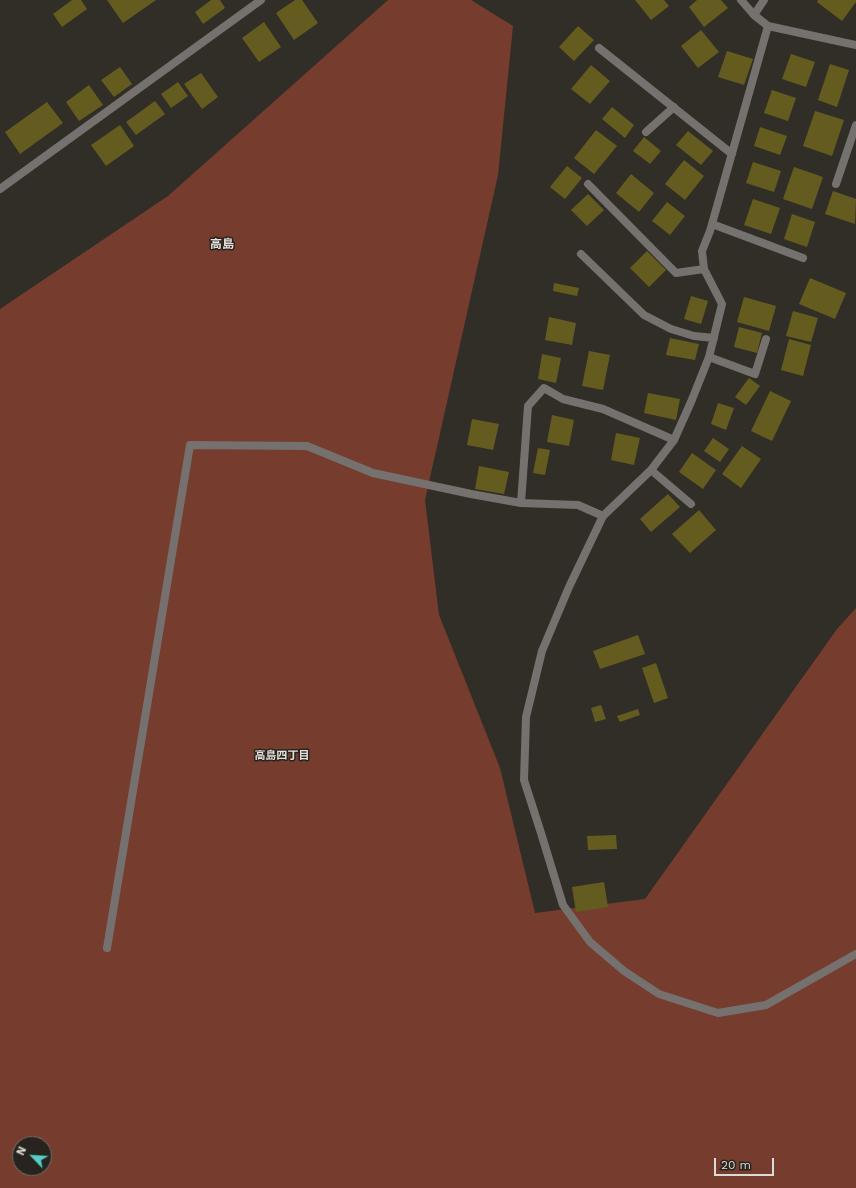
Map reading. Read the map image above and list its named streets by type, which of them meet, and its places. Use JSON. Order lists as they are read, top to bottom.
{
  "districts": ["高島", "高島四丁目"],
  "scale_bar": "20 m",
  "north": "top left"
}
